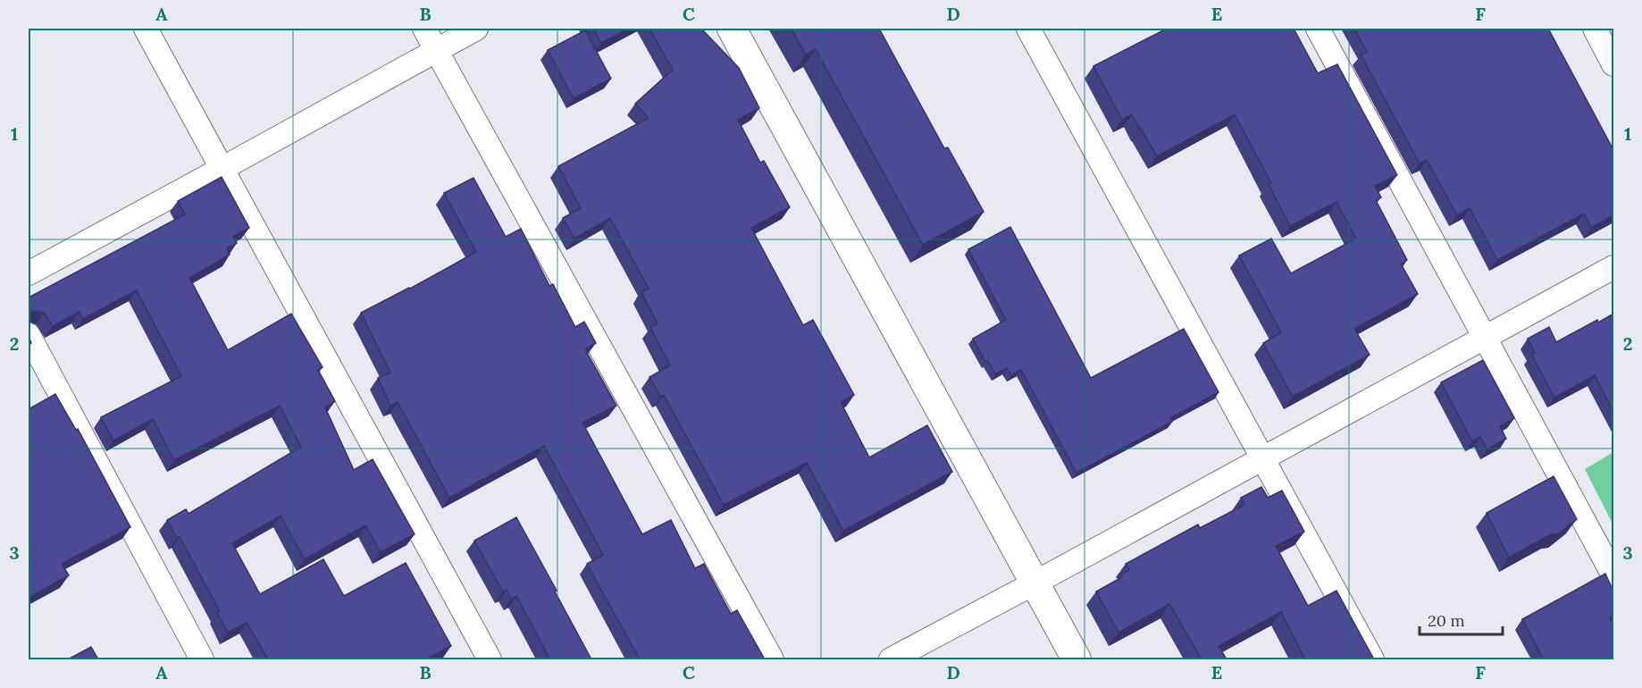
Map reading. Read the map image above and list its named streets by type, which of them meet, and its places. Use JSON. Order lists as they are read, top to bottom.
{
  "scale_bar": "20 m",
  "grid": {
    "columns": [
      "A",
      "B",
      "C",
      "D",
      "E",
      "F"
    ],
    "rows": ["1", "2", "3"]
  }
}
